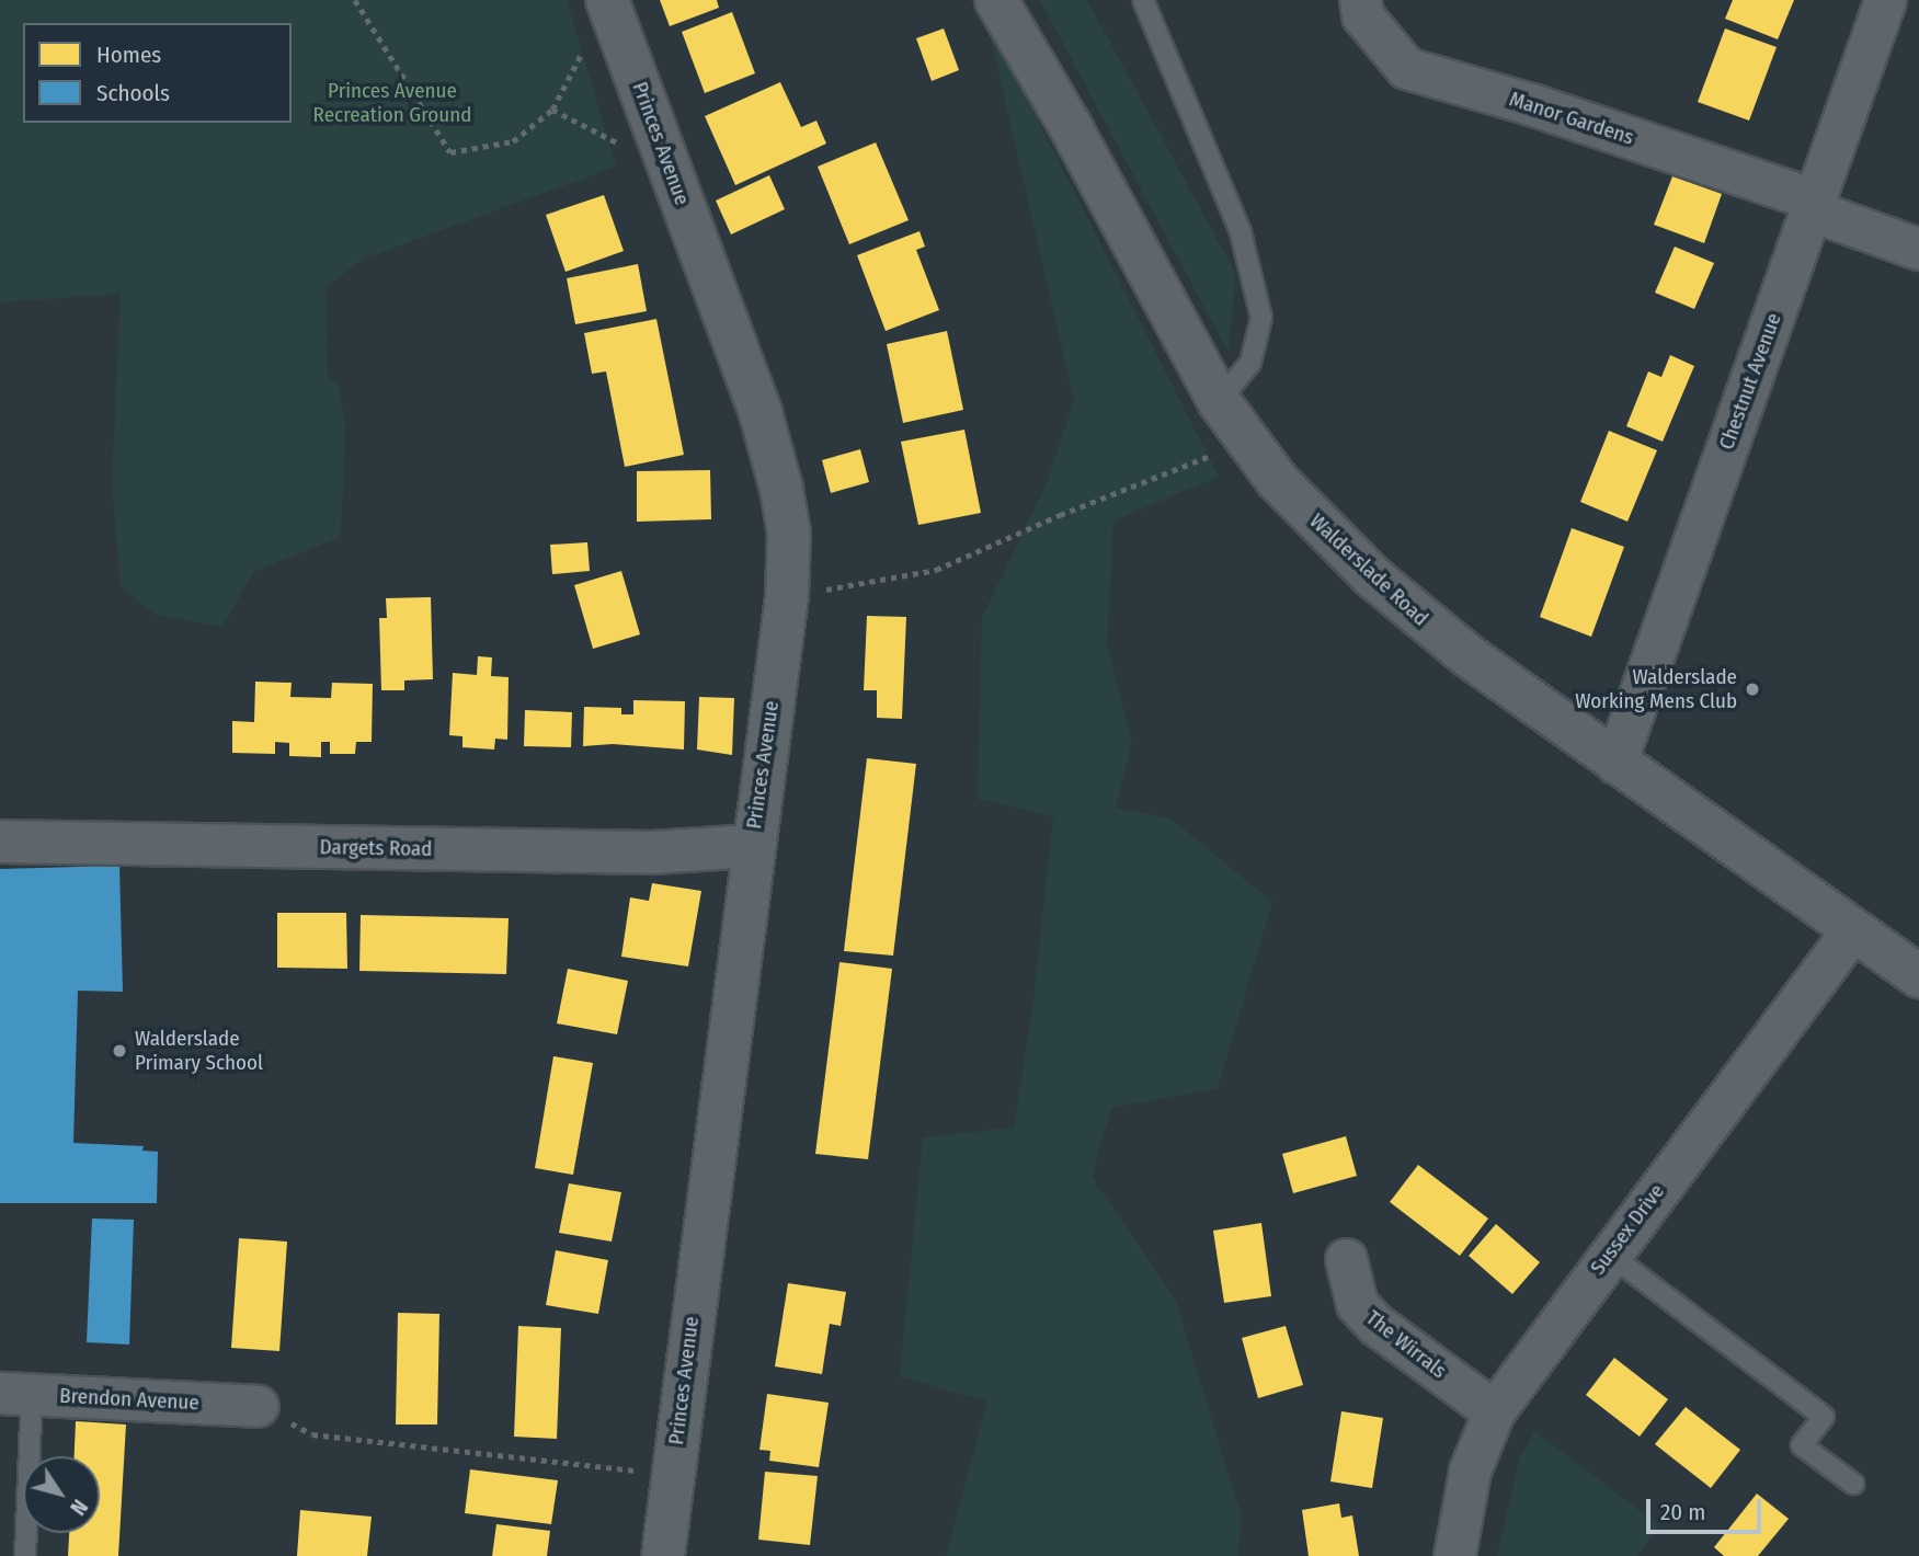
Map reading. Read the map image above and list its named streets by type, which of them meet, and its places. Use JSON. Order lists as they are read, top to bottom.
{
  "streets": {
    "street": [
      "Manor Gardens",
      "Princes Avenue",
      "Chestnut Avenue",
      "Walderslade Road",
      "Dargets Road",
      "Sussex Drive",
      "The Wirrals",
      "Brendon Avenue"
    ]
  },
  "crossings": [
    ["Manor Gardens", "Chestnut Avenue"],
    ["Princes Avenue", "Dargets Road"],
    ["Chestnut Avenue", "Walderslade Road"],
    ["Walderslade Road", "Sussex Drive"],
    ["Sussex Drive", "The Wirrals"]
  ],
  "parks": ["Princes Avenue Recreation Ground"],
  "places": ["Walderslade Working Mens Club", "Walderslade Primary School"],
  "legend": ["Homes", "Schools"],
  "scale_bar": "20 m",
  "north": "bottom right"
}
